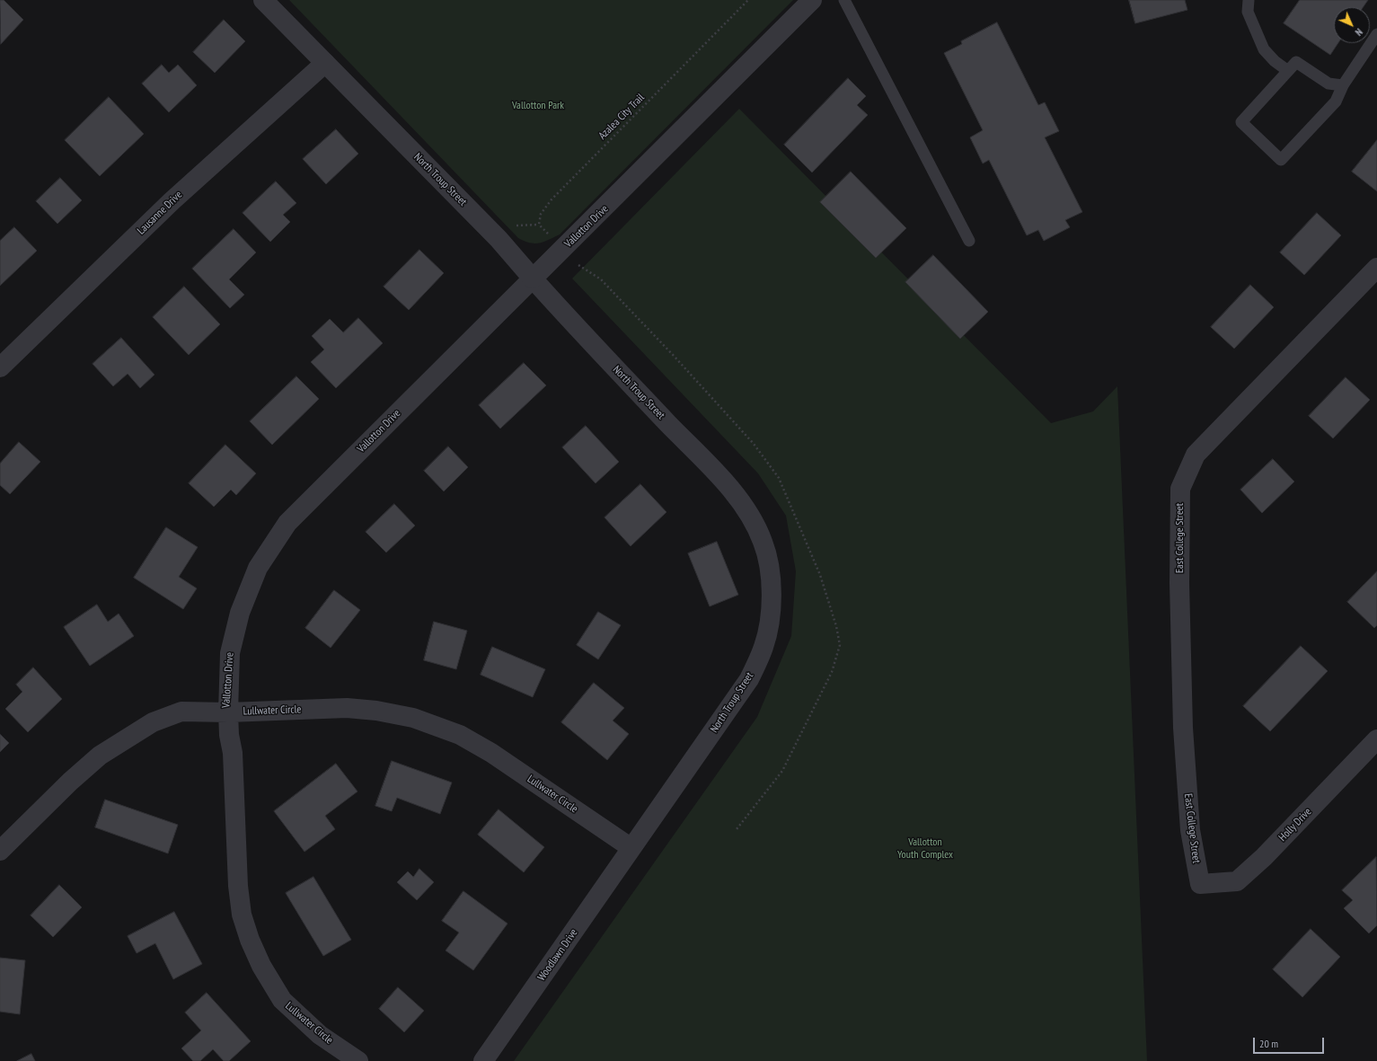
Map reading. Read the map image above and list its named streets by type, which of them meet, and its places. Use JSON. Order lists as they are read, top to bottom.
{
  "streets": {
    "street": [
      "North Troup Street",
      "Lausanne Drive",
      "Vallotton Drive",
      "East College Street",
      "Lullwater Circle",
      "Holly Drive",
      "Woodlawn Drive"
    ],
    "path": ["Azalea City Trail"]
  },
  "crossings": [
    ["Azalea City Trail", "Vallotton Drive"],
    ["North Troup Street", "Lausanne Drive"],
    ["North Troup Street", "Vallotton Drive"],
    ["North Troup Street", "Lullwater Circle"],
    ["North Troup Street", "Woodlawn Drive"],
    ["Vallotton Drive", "Lullwater Circle"],
    ["East College Street", "Holly Drive"],
    ["Lullwater Circle", "Woodlawn Drive"]
  ],
  "parks": ["Vallotton Park", "Vallotton Youth Complex"],
  "scale_bar": "20 m",
  "north": "bottom right"
}
